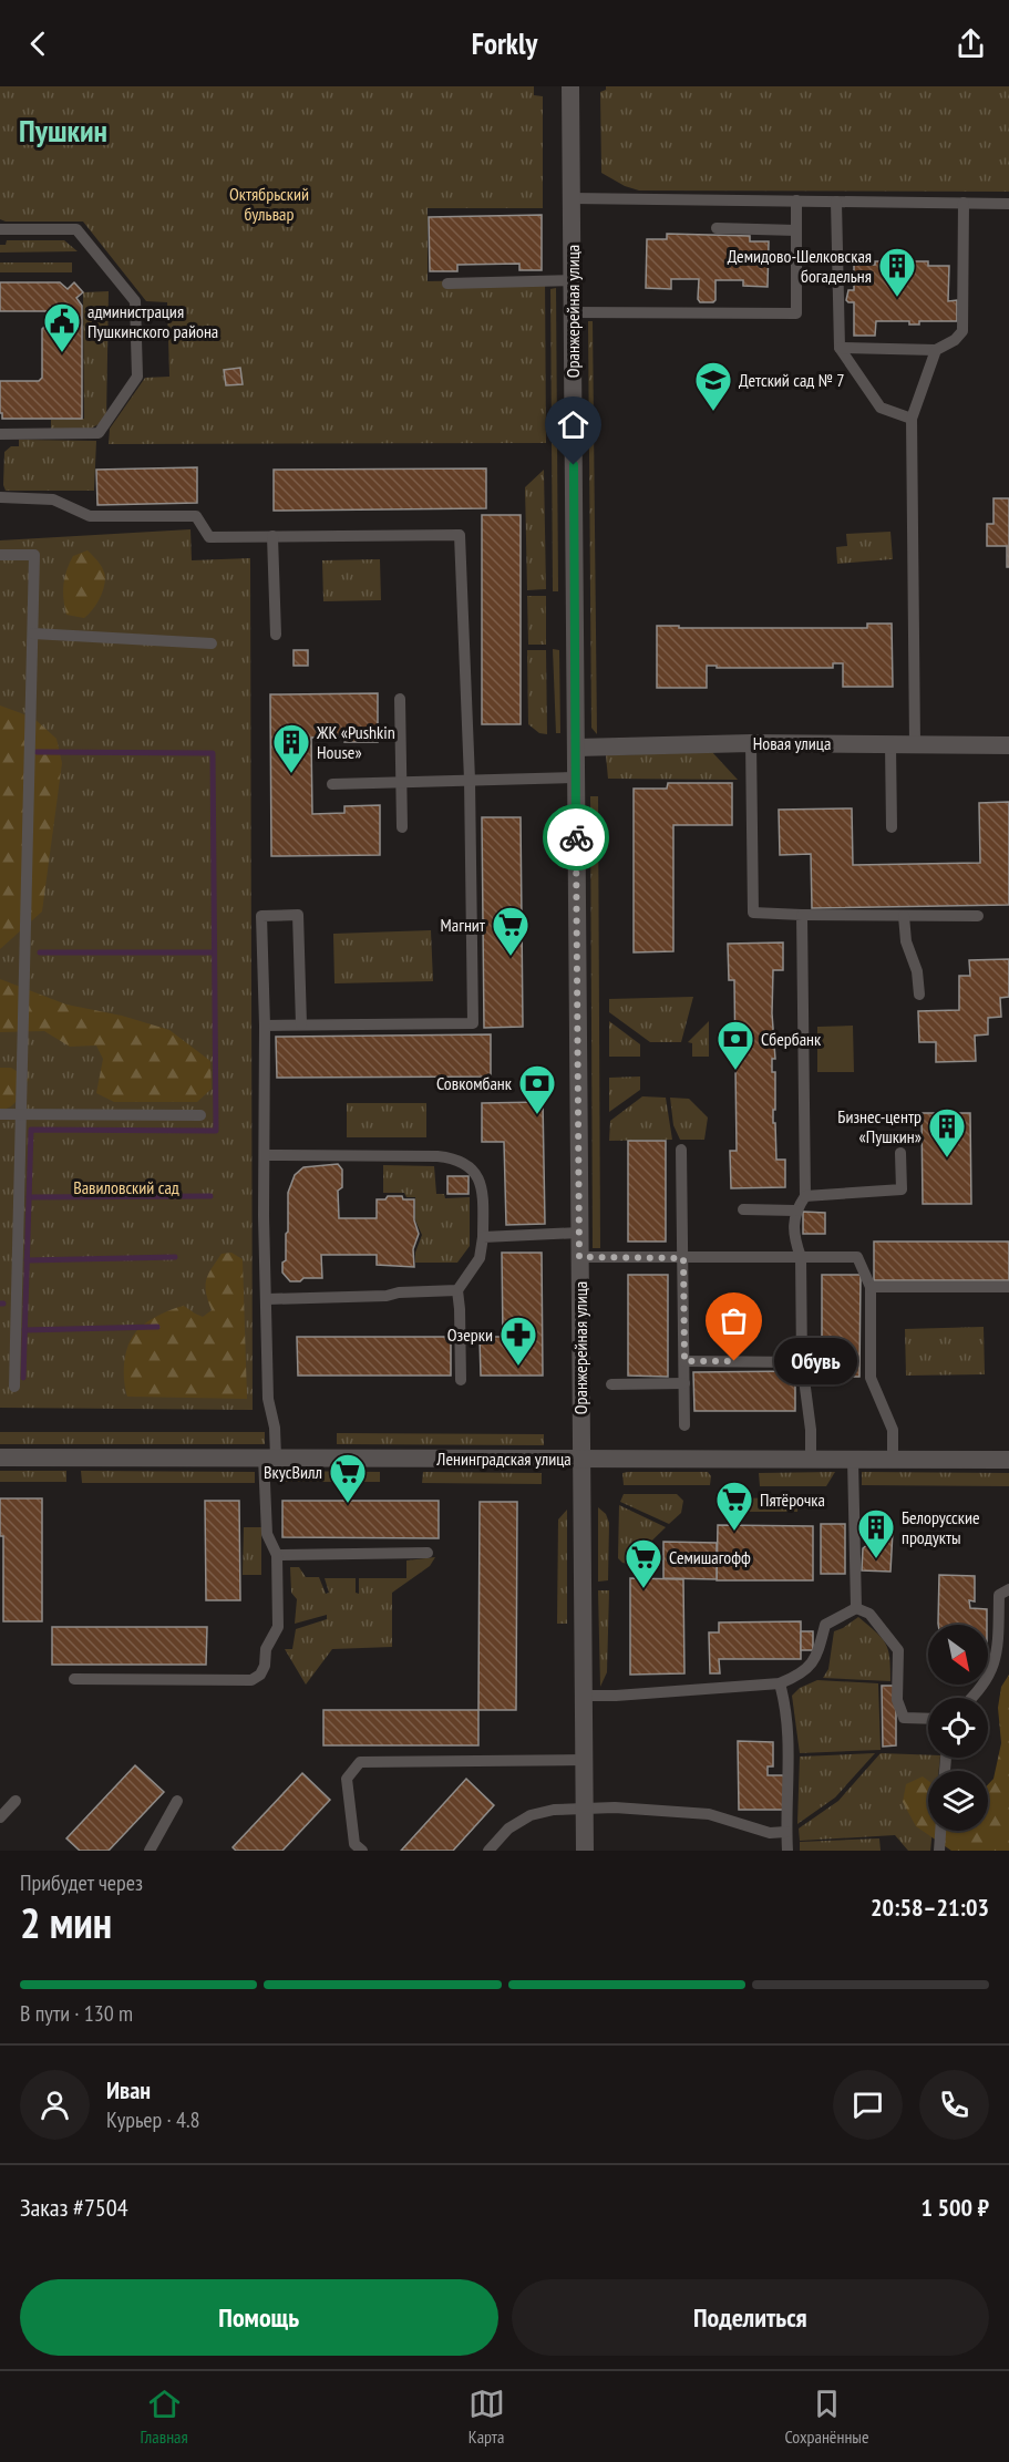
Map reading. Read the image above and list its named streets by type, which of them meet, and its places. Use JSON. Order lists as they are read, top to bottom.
{
  "streets": {
    "street": ["Оранжерейная улица", "Новая улица", "Ленинградская улица"]
  },
  "crossings": [
    ["Оранжерейная улица", "Новая улица"],
    ["Оранжерейная улица", "Ленинградская улица"]
  ],
  "districts": ["Пушкин"],
  "parks": ["Октябрьский бульвар", "Вавиловский сад"],
  "places": {
    "building": [
      "Демидово-Шелковская богадельня",
      "ЖК «Pushkin House»",
      "Бизнес-центр «Пушкин»",
      "Белорусские продукты"
    ],
    "public building": ["администрация Пушкинского района"],
    "school or university": ["Детский сад № 7"],
    "supermarket": [
      "Магнит",
      "ВкусВилл",
      "Пятёрочка",
      "Семишагофф"
    ],
    "bank": ["Сбербанк", "Совкомбанк"],
    "other": ["Обувь"],
    "pharmacy": ["Озерки"]
  },
  "north": "bottom right",
  "page": {
    "header": "Forkly",
    "bubble": "Обувь",
    "heading": ["2 мин", "Прибудет через", "20:58–21:03"],
    "panel": [
      "Иван",
      "Курьер · 4.8",
      "Заказ #7504",
      "1 500 ₽"
    ],
    "bar": "В пути · 130 m",
    "buttons": ["Помощь", "Поделиться"],
    "tabs": ["Главная", "Карта", "Сохранённые"]
  }
}
